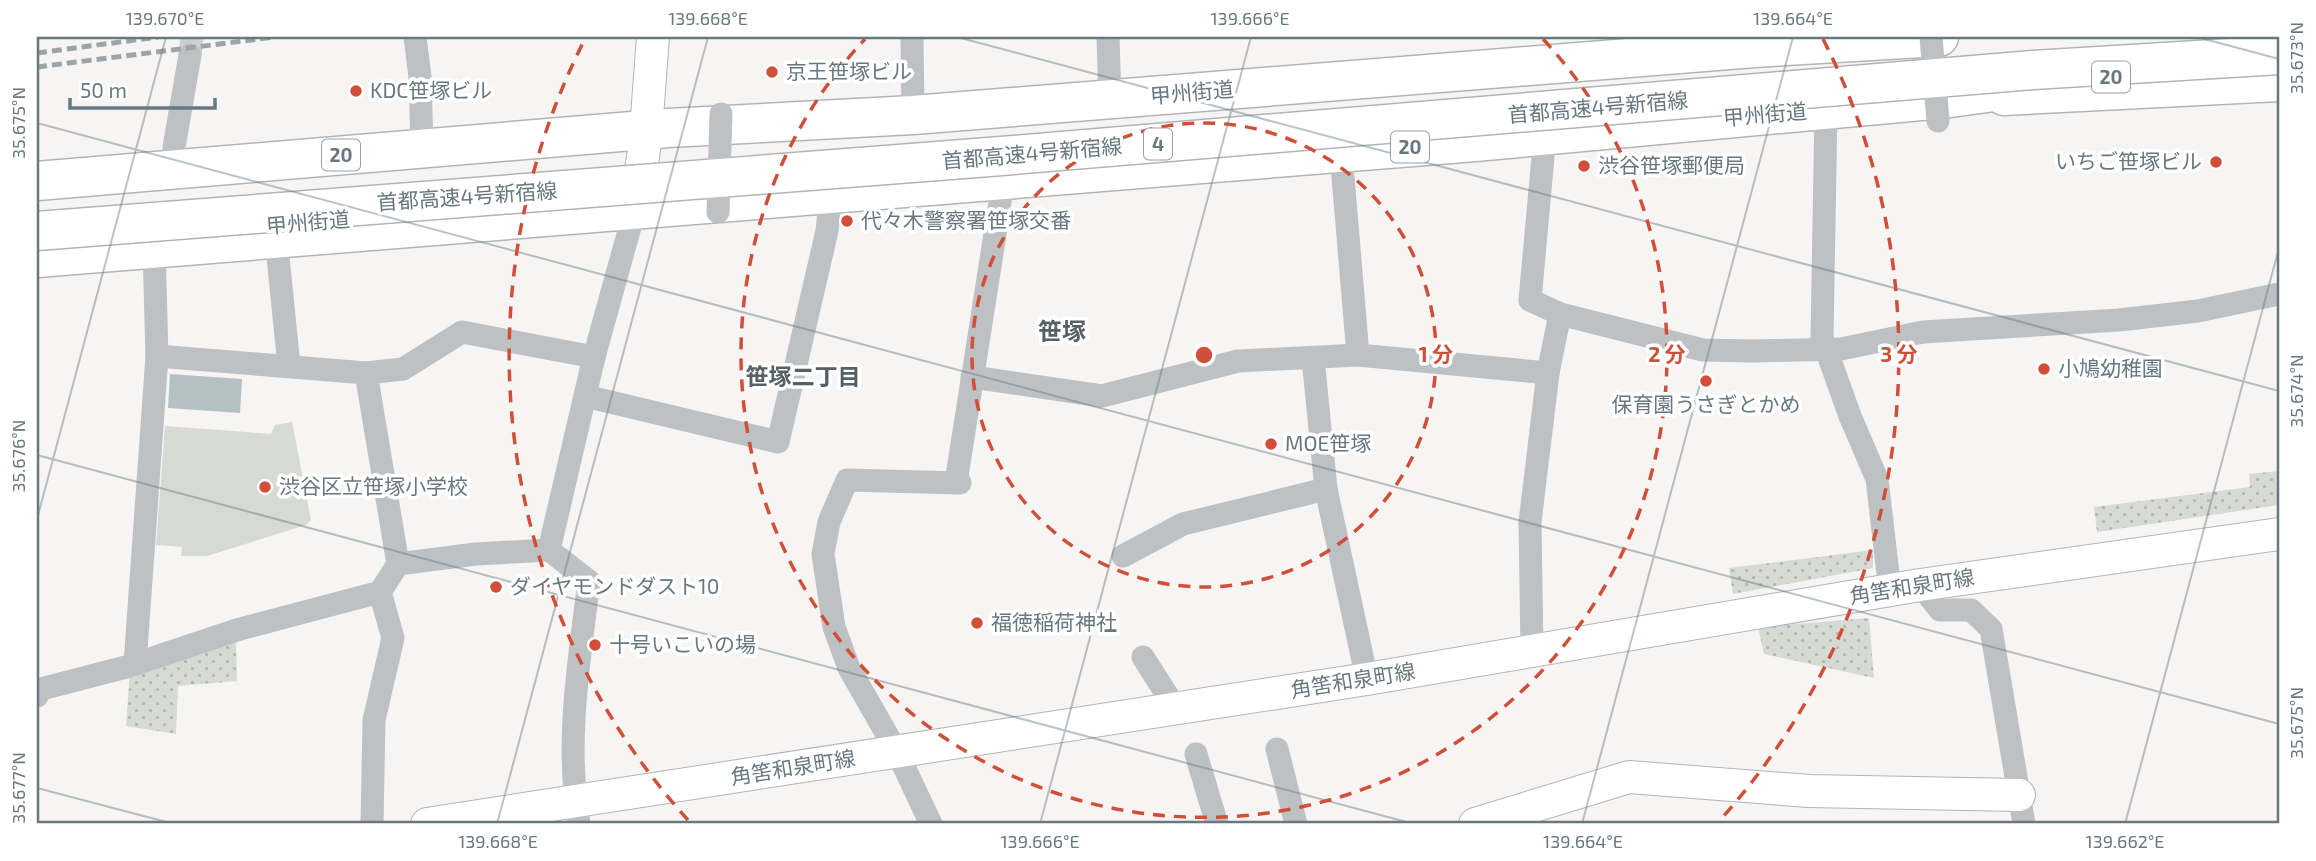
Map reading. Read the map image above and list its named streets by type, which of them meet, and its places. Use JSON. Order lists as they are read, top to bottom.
{
  "streets": {
    "highway": [
      "20",
      "甲州街道",
      "首都高速4号新宿線",
      "4"
    ],
    "main road": ["角筈和泉町線"]
  },
  "crossings": [
    ["20", "甲州街道"]
  ],
  "districts": ["笹塚", "笹塚二丁目"],
  "places": [
    "京王笹塚ビル",
    "KDC笹塚ビル",
    "いちご笹塚ビル",
    "渋谷笹塚郵便局",
    "代々木警察署笹塚交番",
    "小鳩幼稚園",
    "保育園うさぎとかめ",
    "MOE笹塚",
    "渋谷区立笹塚小学校",
    "ダイヤモンドダスト10",
    "福徳稲荷神社",
    "十号いこいの場"
  ],
  "scale_bar": "50 m",
  "coordinates": [
    "139.670°E",
    "139.668°E",
    "139.666°E",
    "139.664°E",
    "35.673°N",
    "35.675°N",
    "35.674°N",
    "35.676°N",
    "35.677°N",
    "139.662°E"
  ],
  "rings": ["1 分", "2 分", "3 分"]
}
